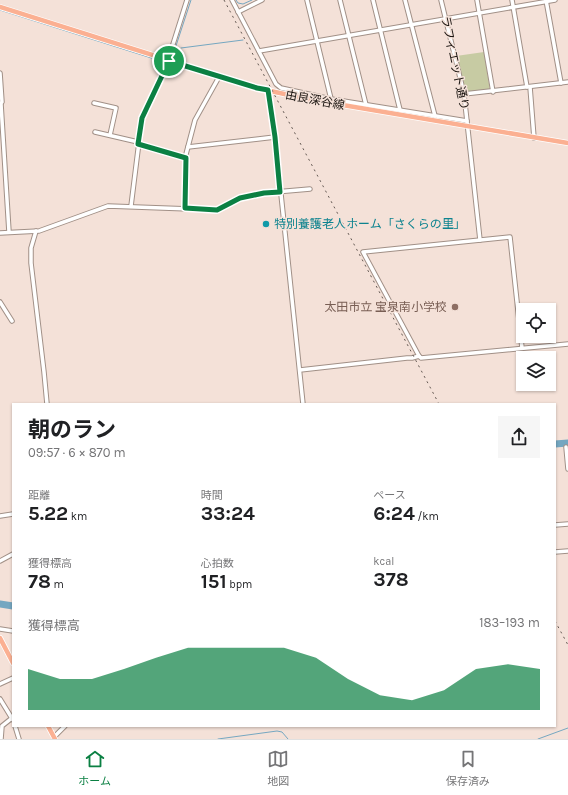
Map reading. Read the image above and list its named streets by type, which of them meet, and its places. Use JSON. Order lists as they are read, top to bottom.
{
  "streets": {
    "main road": ["由良深谷線"],
    "street": ["ラフィエット通り"]
  },
  "crossings": [
    ["ラフィエット通り", "由良深谷線"]
  ],
  "places": ["特別養護老人ホーム「さくらの里」", "太田市立 宝泉南小学校"],
  "page": {
    "heading": ["朝のラン", "09:57 · 6 × 870 m"],
    "stats": [
      ["距離", "5.22 km"],
      ["時間", "33:24"],
      ["ペース", "6:24 /km"],
      ["獲得標高", "78 m"],
      ["心拍数", "151 bpm"],
      ["kcal", "378"]
    ],
    "chart": ["獲得標高", "183–193 m"],
    "tabs": ["ホーム", "地図", "保存済み"]
  }
}
